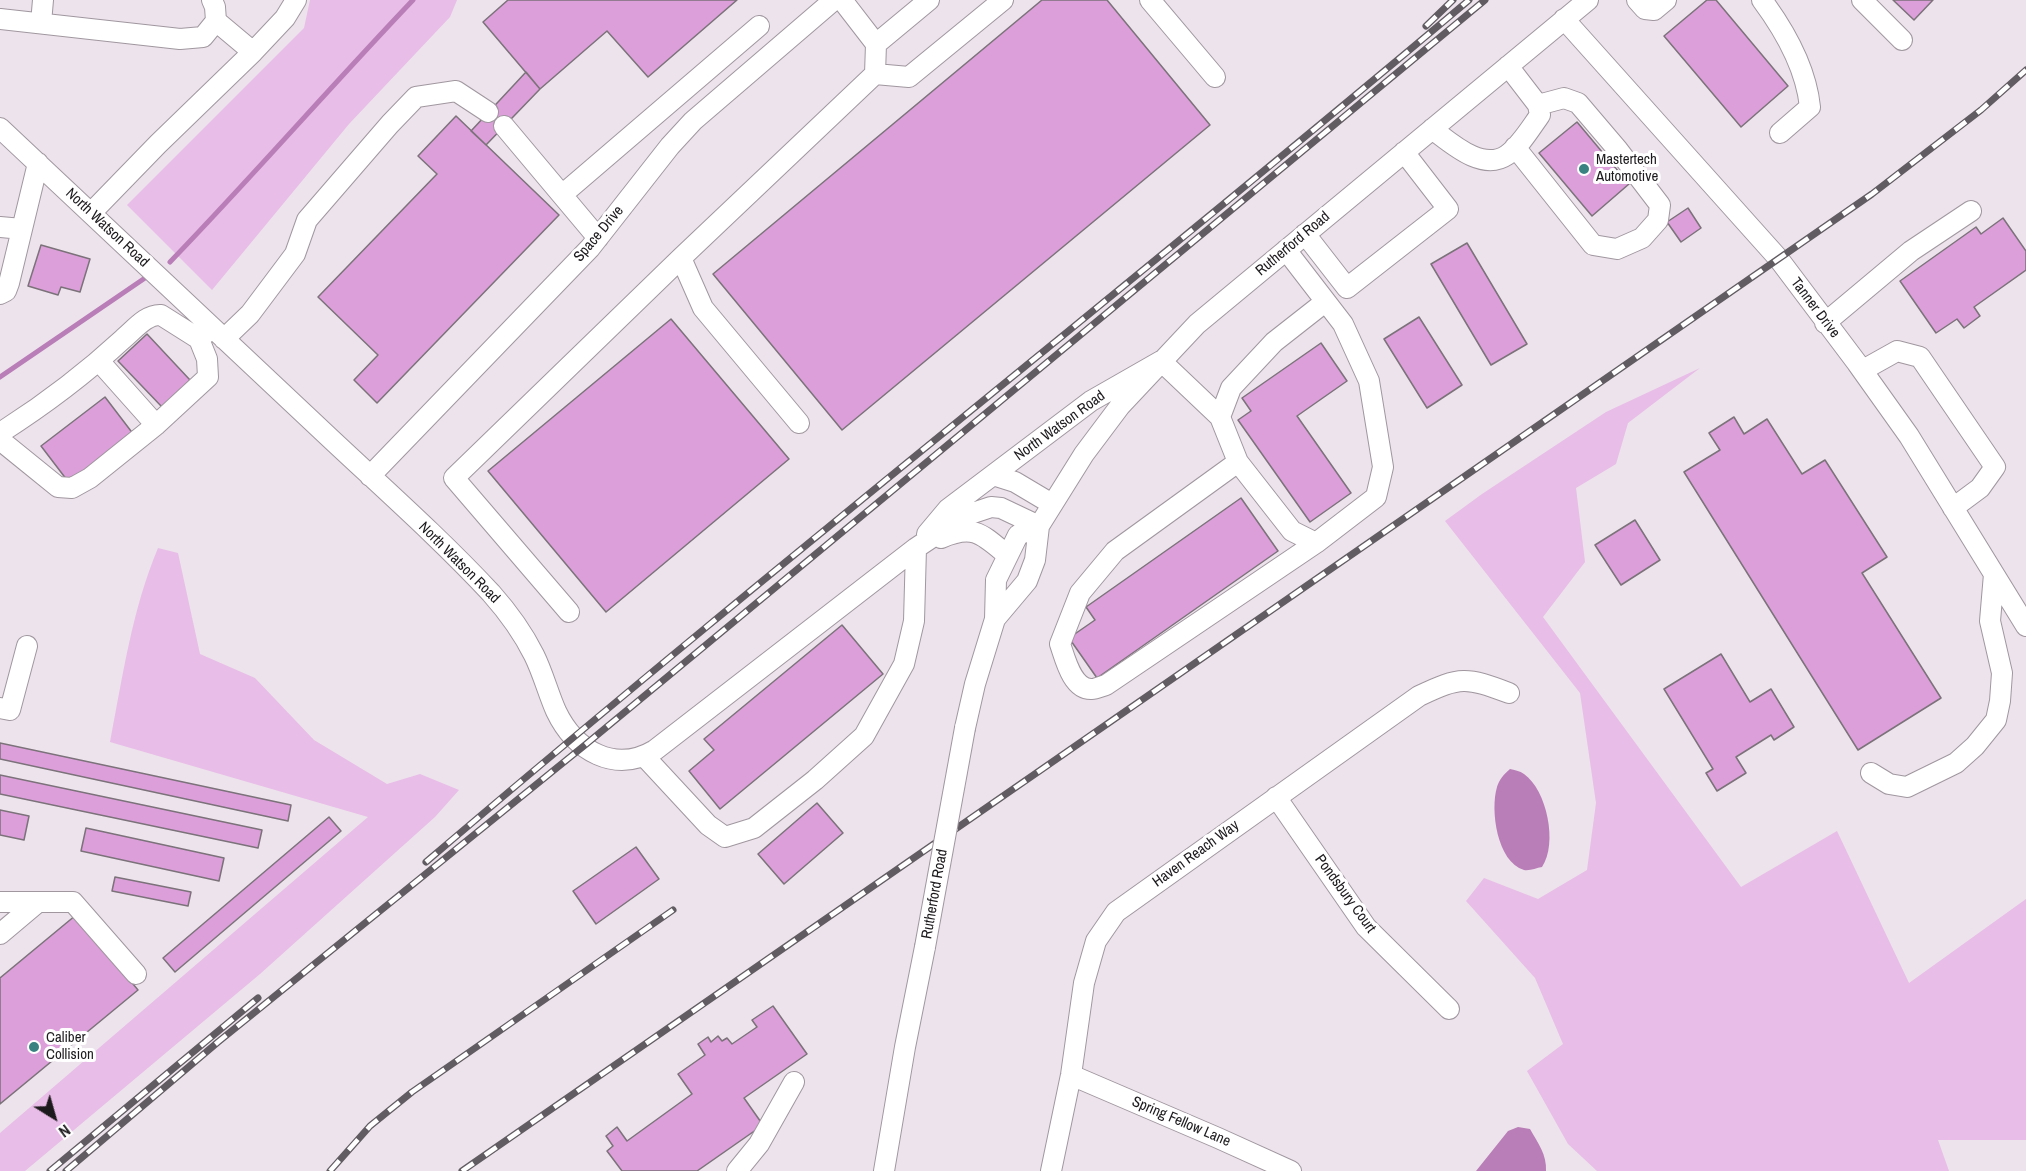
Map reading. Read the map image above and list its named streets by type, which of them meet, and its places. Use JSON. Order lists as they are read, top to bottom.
{
  "streets": {
    "street": [
      "North Watson Road",
      "Space Drive",
      "Rutherford Road",
      "Tanner Drive",
      "Haven Reach Way",
      "Pondsbury Court",
      "Spring Fellow Lane"
    ]
  },
  "crossings": [
    ["North Watson Road", "Space Drive"],
    ["North Watson Road", "Rutherford Road"],
    ["Rutherford Road", "Tanner Drive"],
    ["Haven Reach Way", "Pondsbury Court"],
    ["Haven Reach Way", "Spring Fellow Lane"]
  ],
  "places": ["Mastertech Automotive", "Caliber Collision"],
  "north": "bottom right"
}
